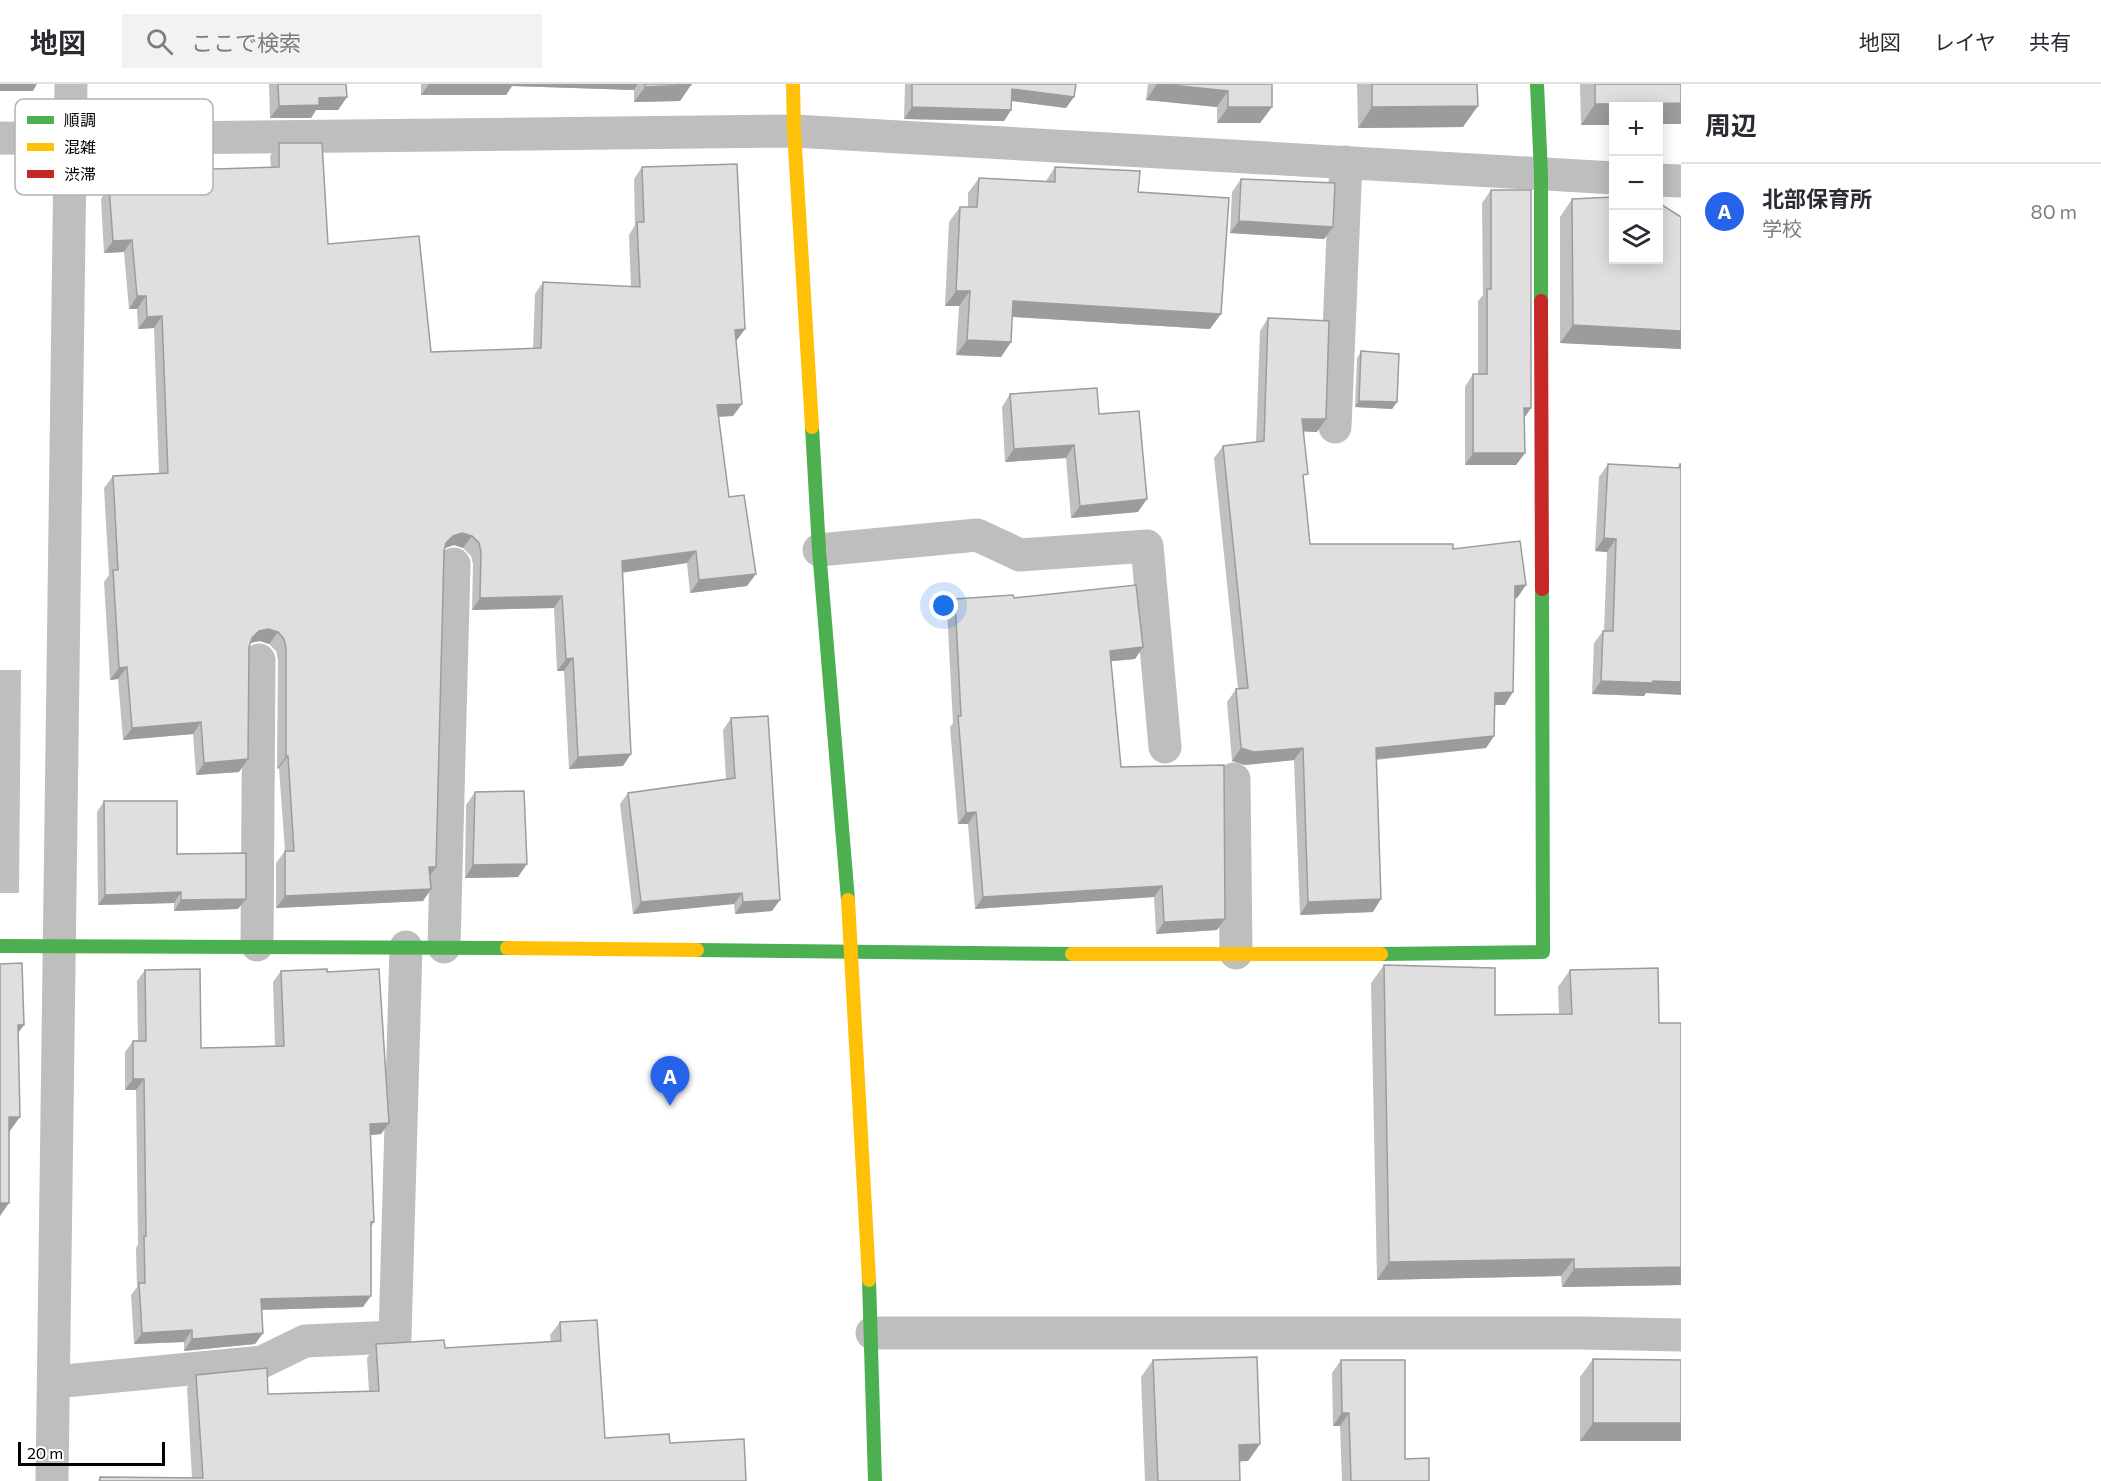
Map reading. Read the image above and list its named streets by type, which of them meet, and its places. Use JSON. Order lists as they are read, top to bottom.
{
  "legend": ["順調", "混雑", "渋滞"],
  "scale_bar": "20 m",
  "page": {
    "header": "地図",
    "search": "ここで検索",
    "nav": ["地図", "レイヤ", "共有"],
    "heading": "周辺",
    "map_buttons": ["+", "−"],
    "list": [
      {
        "mark": "A",
        "name": "北部保育所",
        "note": "学校",
        "value": "80 m"
      }
    ],
    "pins": "A",
    "scale": "20 m"
  }
}
